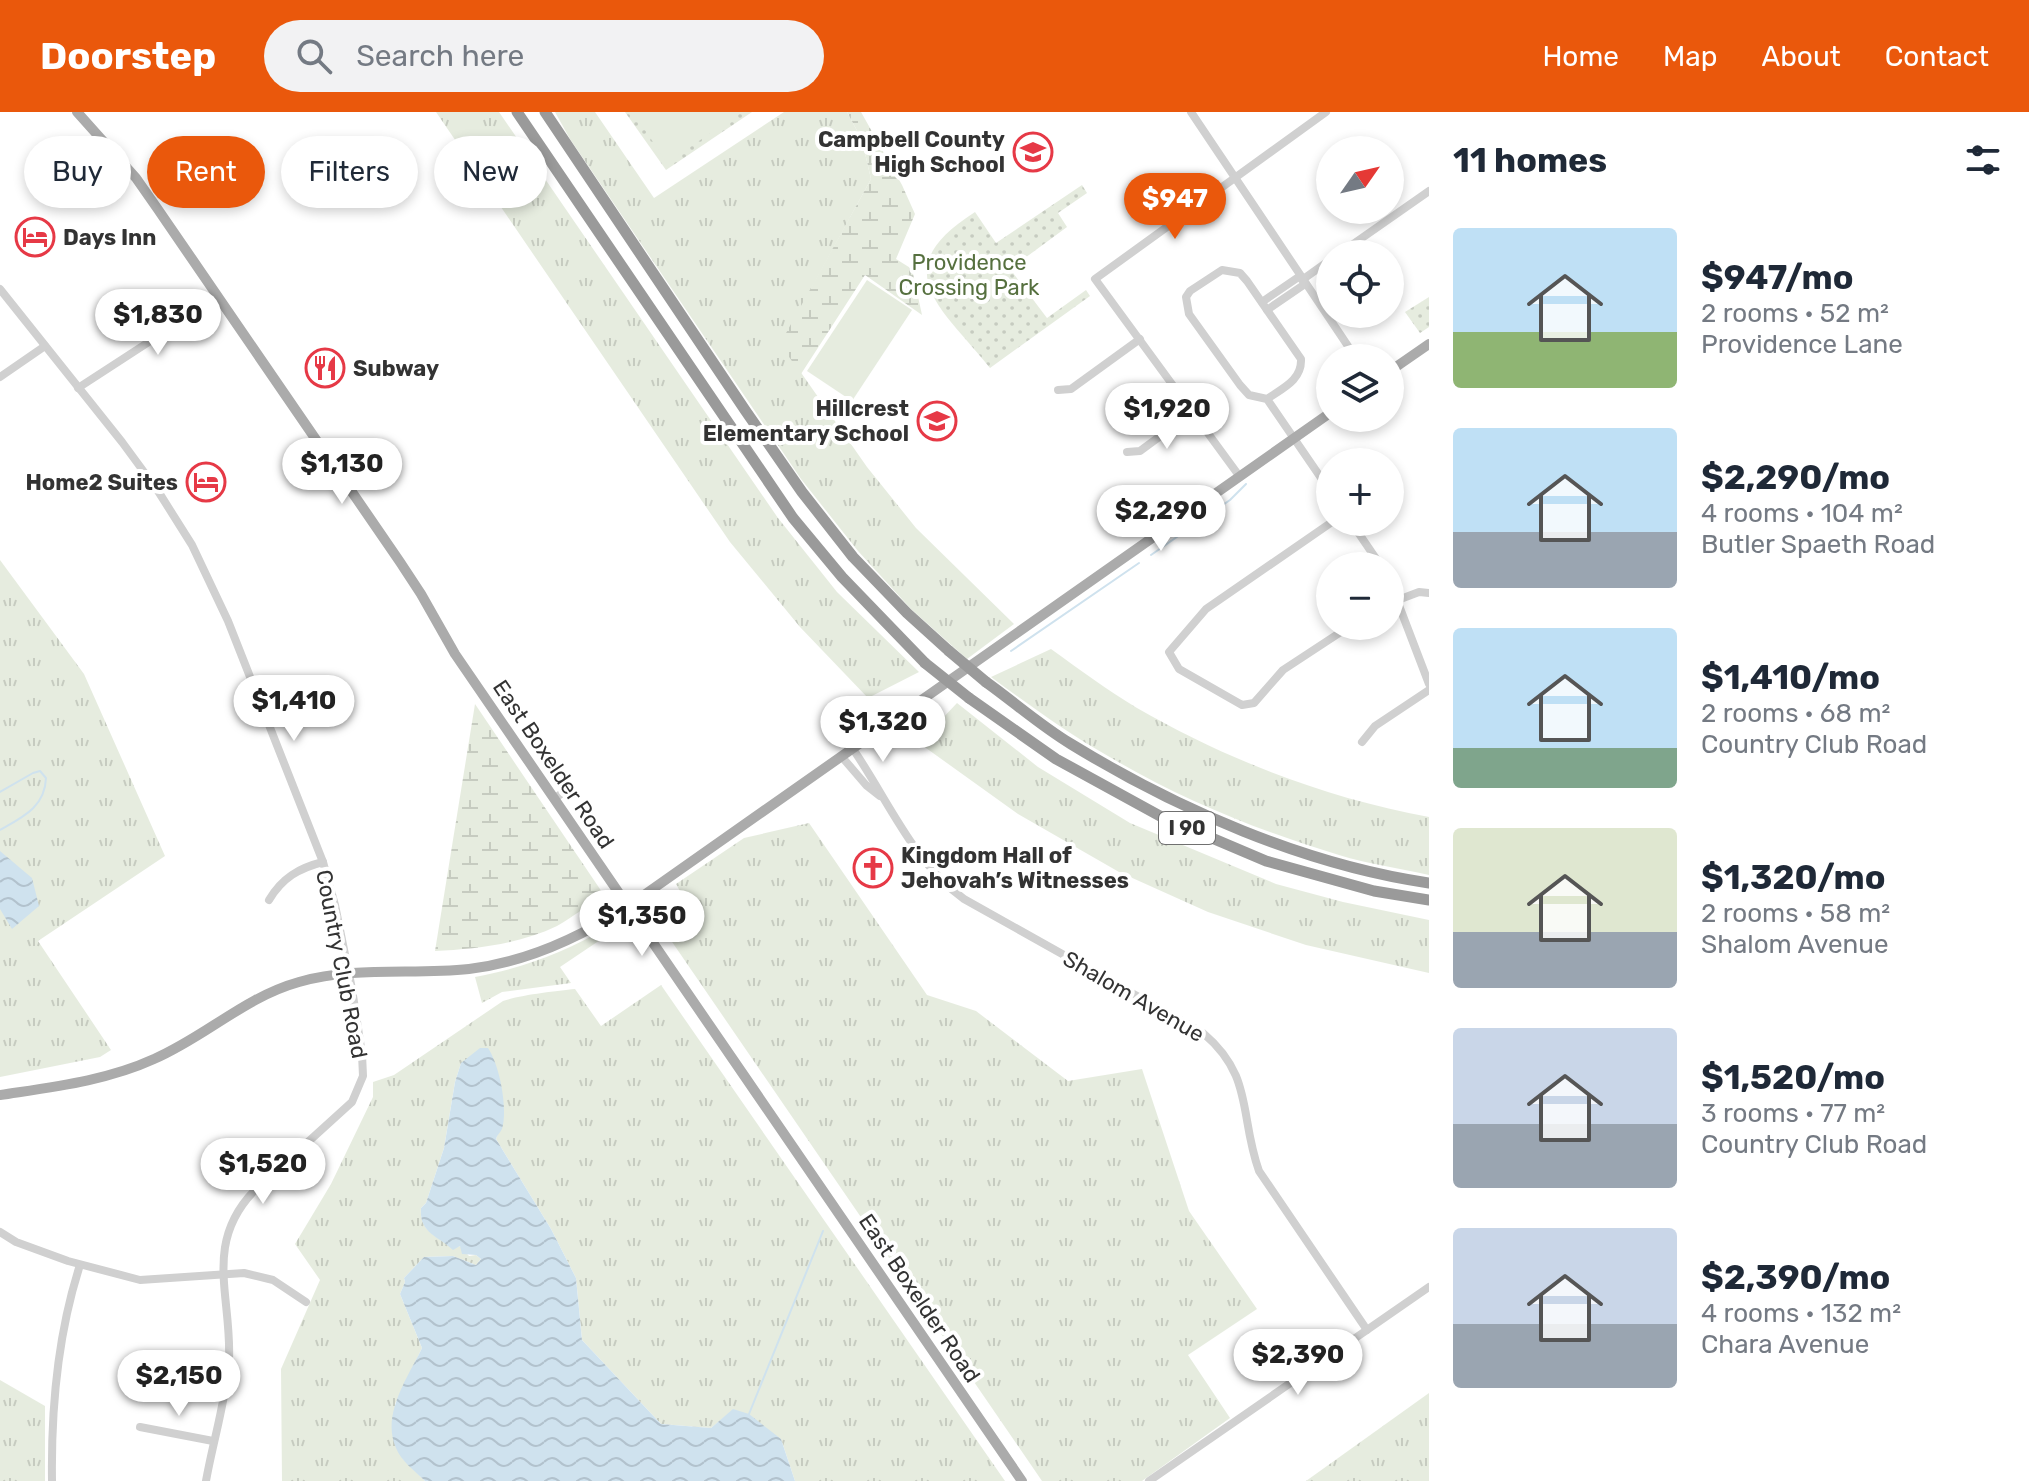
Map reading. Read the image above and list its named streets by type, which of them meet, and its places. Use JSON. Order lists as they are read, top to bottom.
{
  "streets": {
    "highway": ["I 90"],
    "main road": ["East Boxelder Road"],
    "street": ["Country Club Road", "Shalom Avenue"]
  },
  "parks": ["Providence Crossing Park"],
  "places": {
    "school or university": ["Campbell County High School", "Hillcrest Elementary School"],
    "hotel": ["Days Inn", "Home2 Suites"],
    "restaurant": ["Subway"],
    "church": ["Kingdom Hall of Jehovah’s Witnesses"]
  },
  "north": "top right",
  "page": {
    "header": "Doorstep",
    "search": "Search here",
    "nav": [
      "Home",
      "Map",
      "About",
      "Contact"
    ],
    "heading": "11 homes",
    "map_buttons": ["+", "−"],
    "chip": [
      "Buy",
      "Rent",
      "Filters",
      "New"
    ],
    "price": [
      "$947",
      "$1,830",
      "$1,920",
      "$1,130",
      "$2,290",
      "$1,410",
      "$1,320",
      "$1,350",
      "$1,520",
      "$2,390",
      "$2,150"
    ],
    "list": [
      {
        "name": "$947/mo",
        "note": "2 rooms · 52 m² · Providence Lane"
      },
      {
        "name": "$2,290/mo",
        "note": "4 rooms · 104 m² · Butler Spaeth Road"
      },
      {
        "name": "$1,410/mo",
        "note": "2 rooms · 68 m² · Country Club Road"
      },
      {
        "name": "$1,320/mo",
        "note": "2 rooms · 58 m² · Shalom Avenue"
      },
      {
        "name": "$1,520/mo",
        "note": "3 rooms · 77 m² · Country Club Road"
      },
      {
        "name": "$2,390/mo",
        "note": "4 rooms · 132 m² · Chara Avenue"
      }
    ]
  }
}
